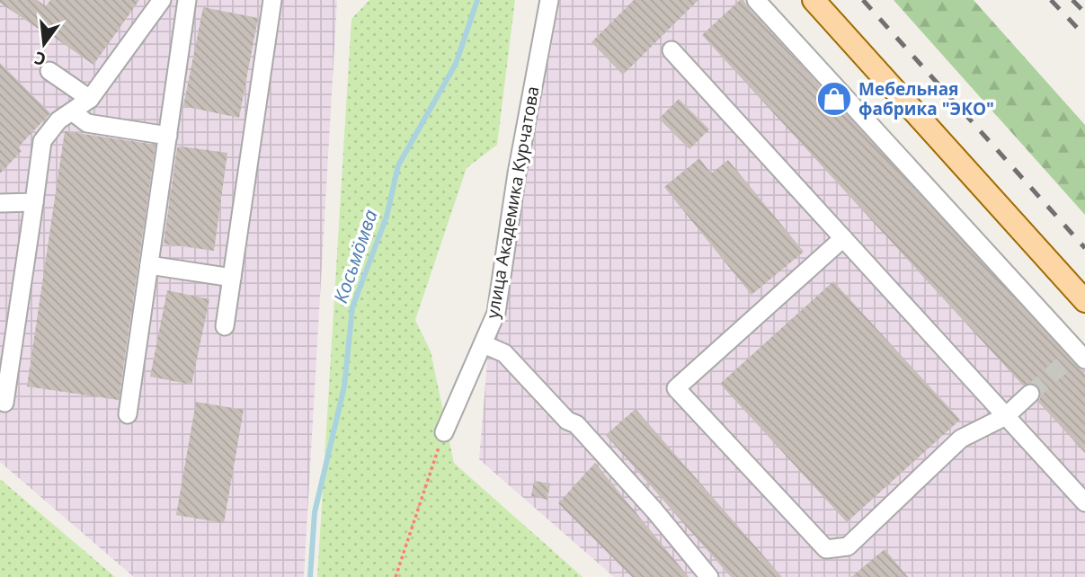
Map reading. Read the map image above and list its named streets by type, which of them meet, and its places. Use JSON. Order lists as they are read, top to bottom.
{
  "streets": {
    "lane": ["улица Академика Курчатова"]
  },
  "water": ["Косьмӧмва"],
  "places": {
    "shop": ["Мебельная фабрика \"ЭКО\""]
  },
  "north": "bottom"
}
